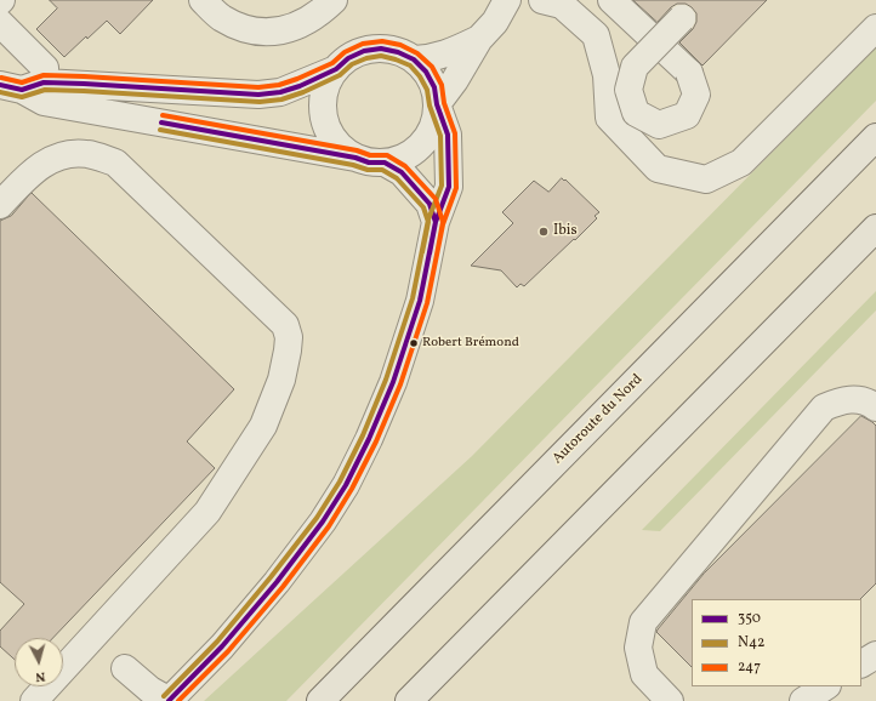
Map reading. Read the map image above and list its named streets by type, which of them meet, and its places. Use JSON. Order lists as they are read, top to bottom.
{
  "streets": {
    "highway": ["Autoroute du Nord"]
  },
  "places": ["Ibis", "Robert Brémond"],
  "lines": ["transit line 247", "transit line 350", "transit line N42"],
  "legend": ["350", "N42", "247"],
  "north": "bottom"
}
